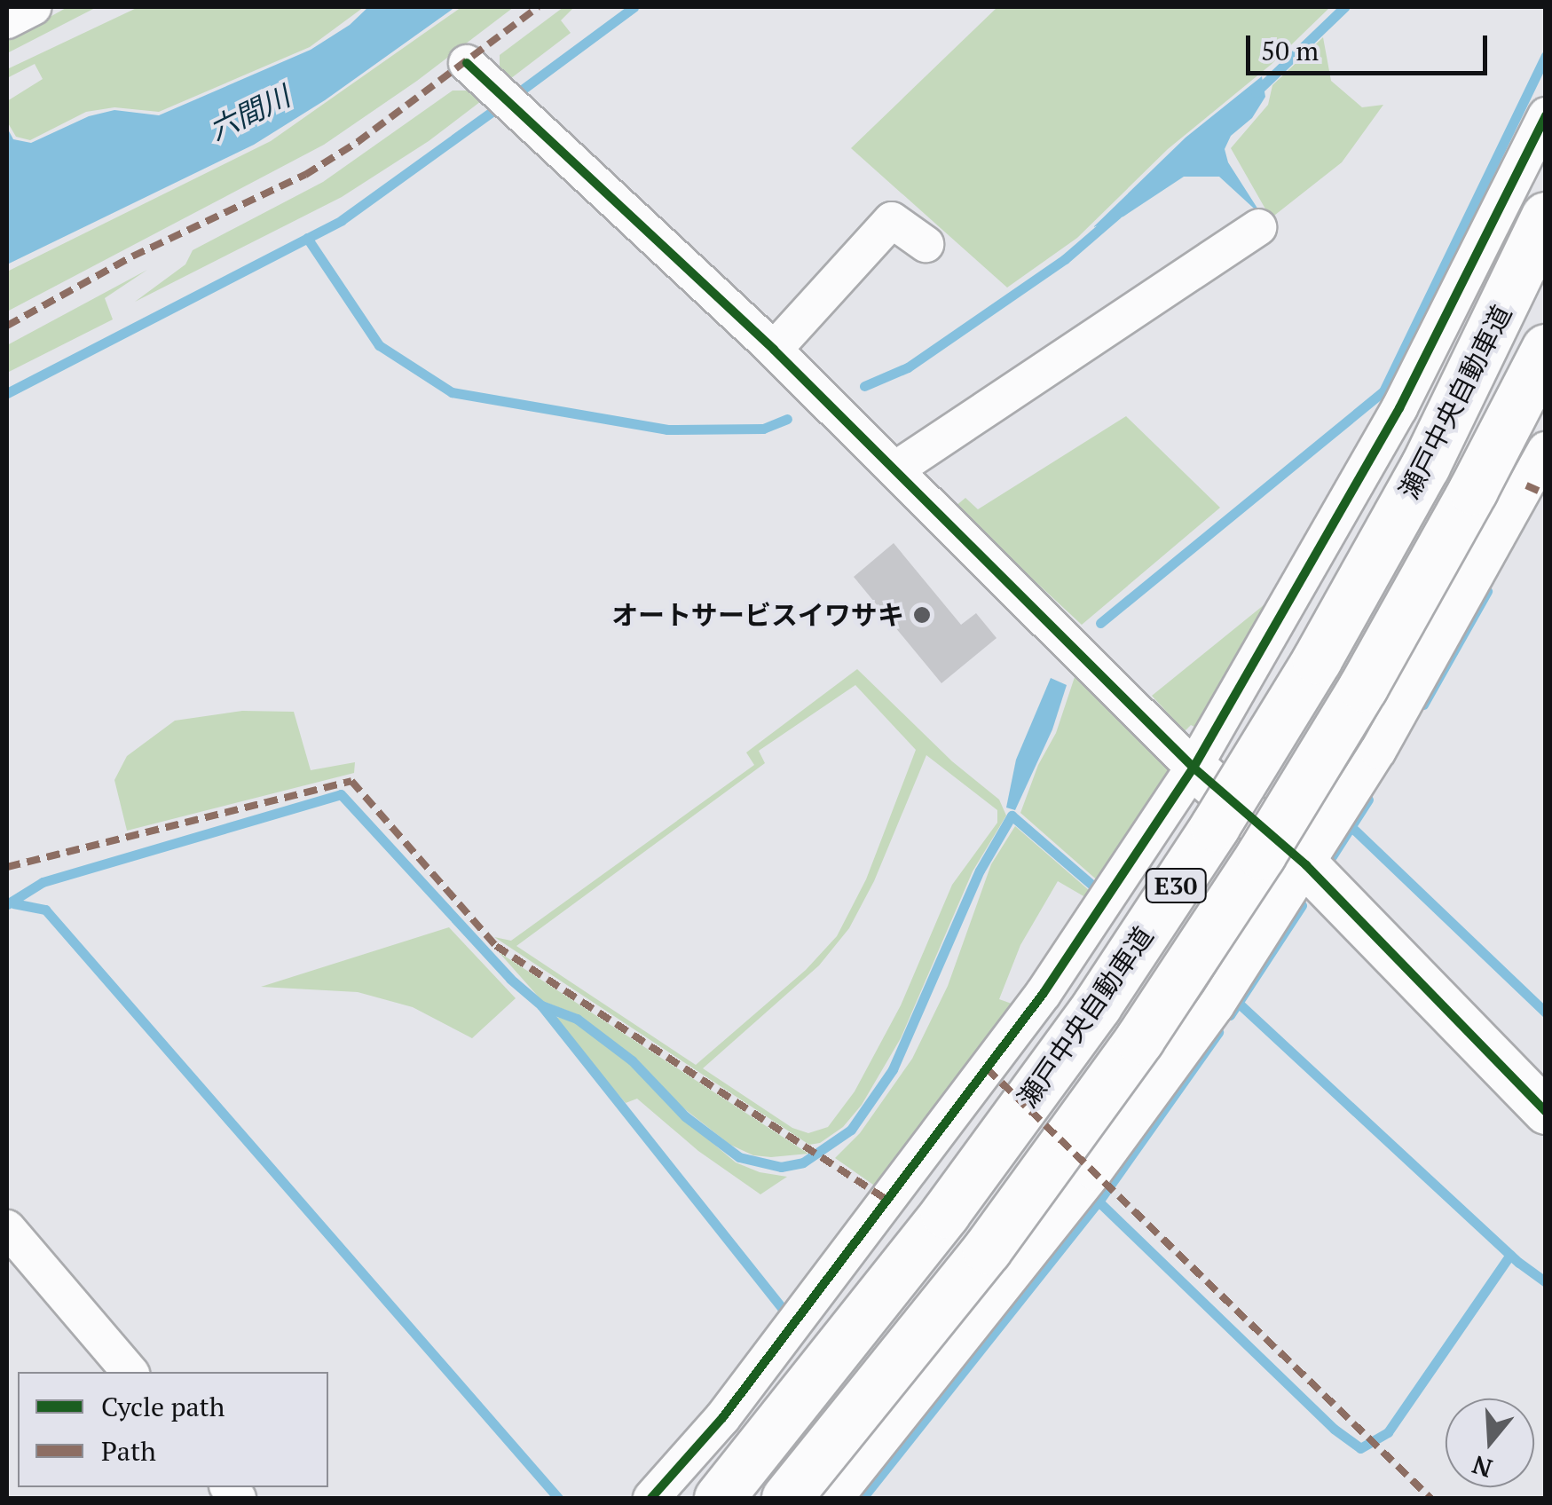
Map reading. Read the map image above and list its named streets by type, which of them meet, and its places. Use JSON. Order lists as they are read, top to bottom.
{
  "streets": {
    "highway": ["瀬戸中央自動車道", "E30"]
  },
  "water": ["六間川"],
  "places": ["オートサービスイワサキ"],
  "legend": ["Cycle path", "Path"],
  "scale_bar": "50 m",
  "north": "bottom"
}
